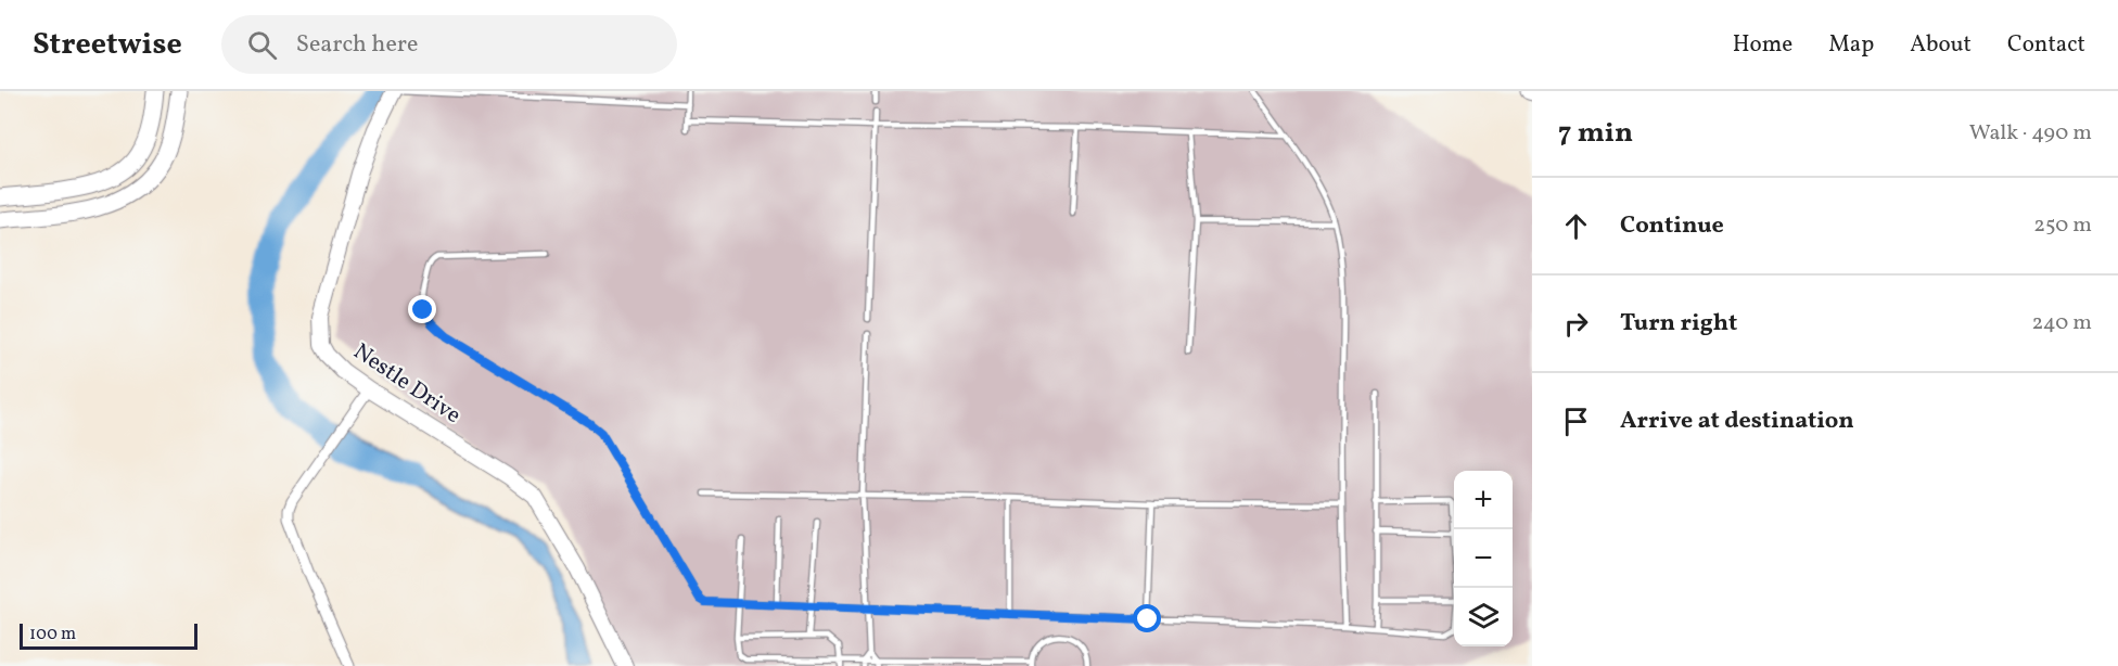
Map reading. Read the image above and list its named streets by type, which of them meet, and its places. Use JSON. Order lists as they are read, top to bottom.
{
  "streets": {
    "street": ["Nestle Drive"]
  },
  "scale_bar": "100 m",
  "page": {
    "header": "Streetwise",
    "search": "Search here",
    "nav": [
      "Home",
      "Map",
      "About",
      "Contact"
    ],
    "heading": ["7 min", "Walk · 490 m"],
    "list": [
      ["Continue", "250 m"],
      ["Turn right", "240 m"],
      "Arrive at destination"
    ],
    "map_buttons": ["+", "−"],
    "scale": "100 m"
  }
}
